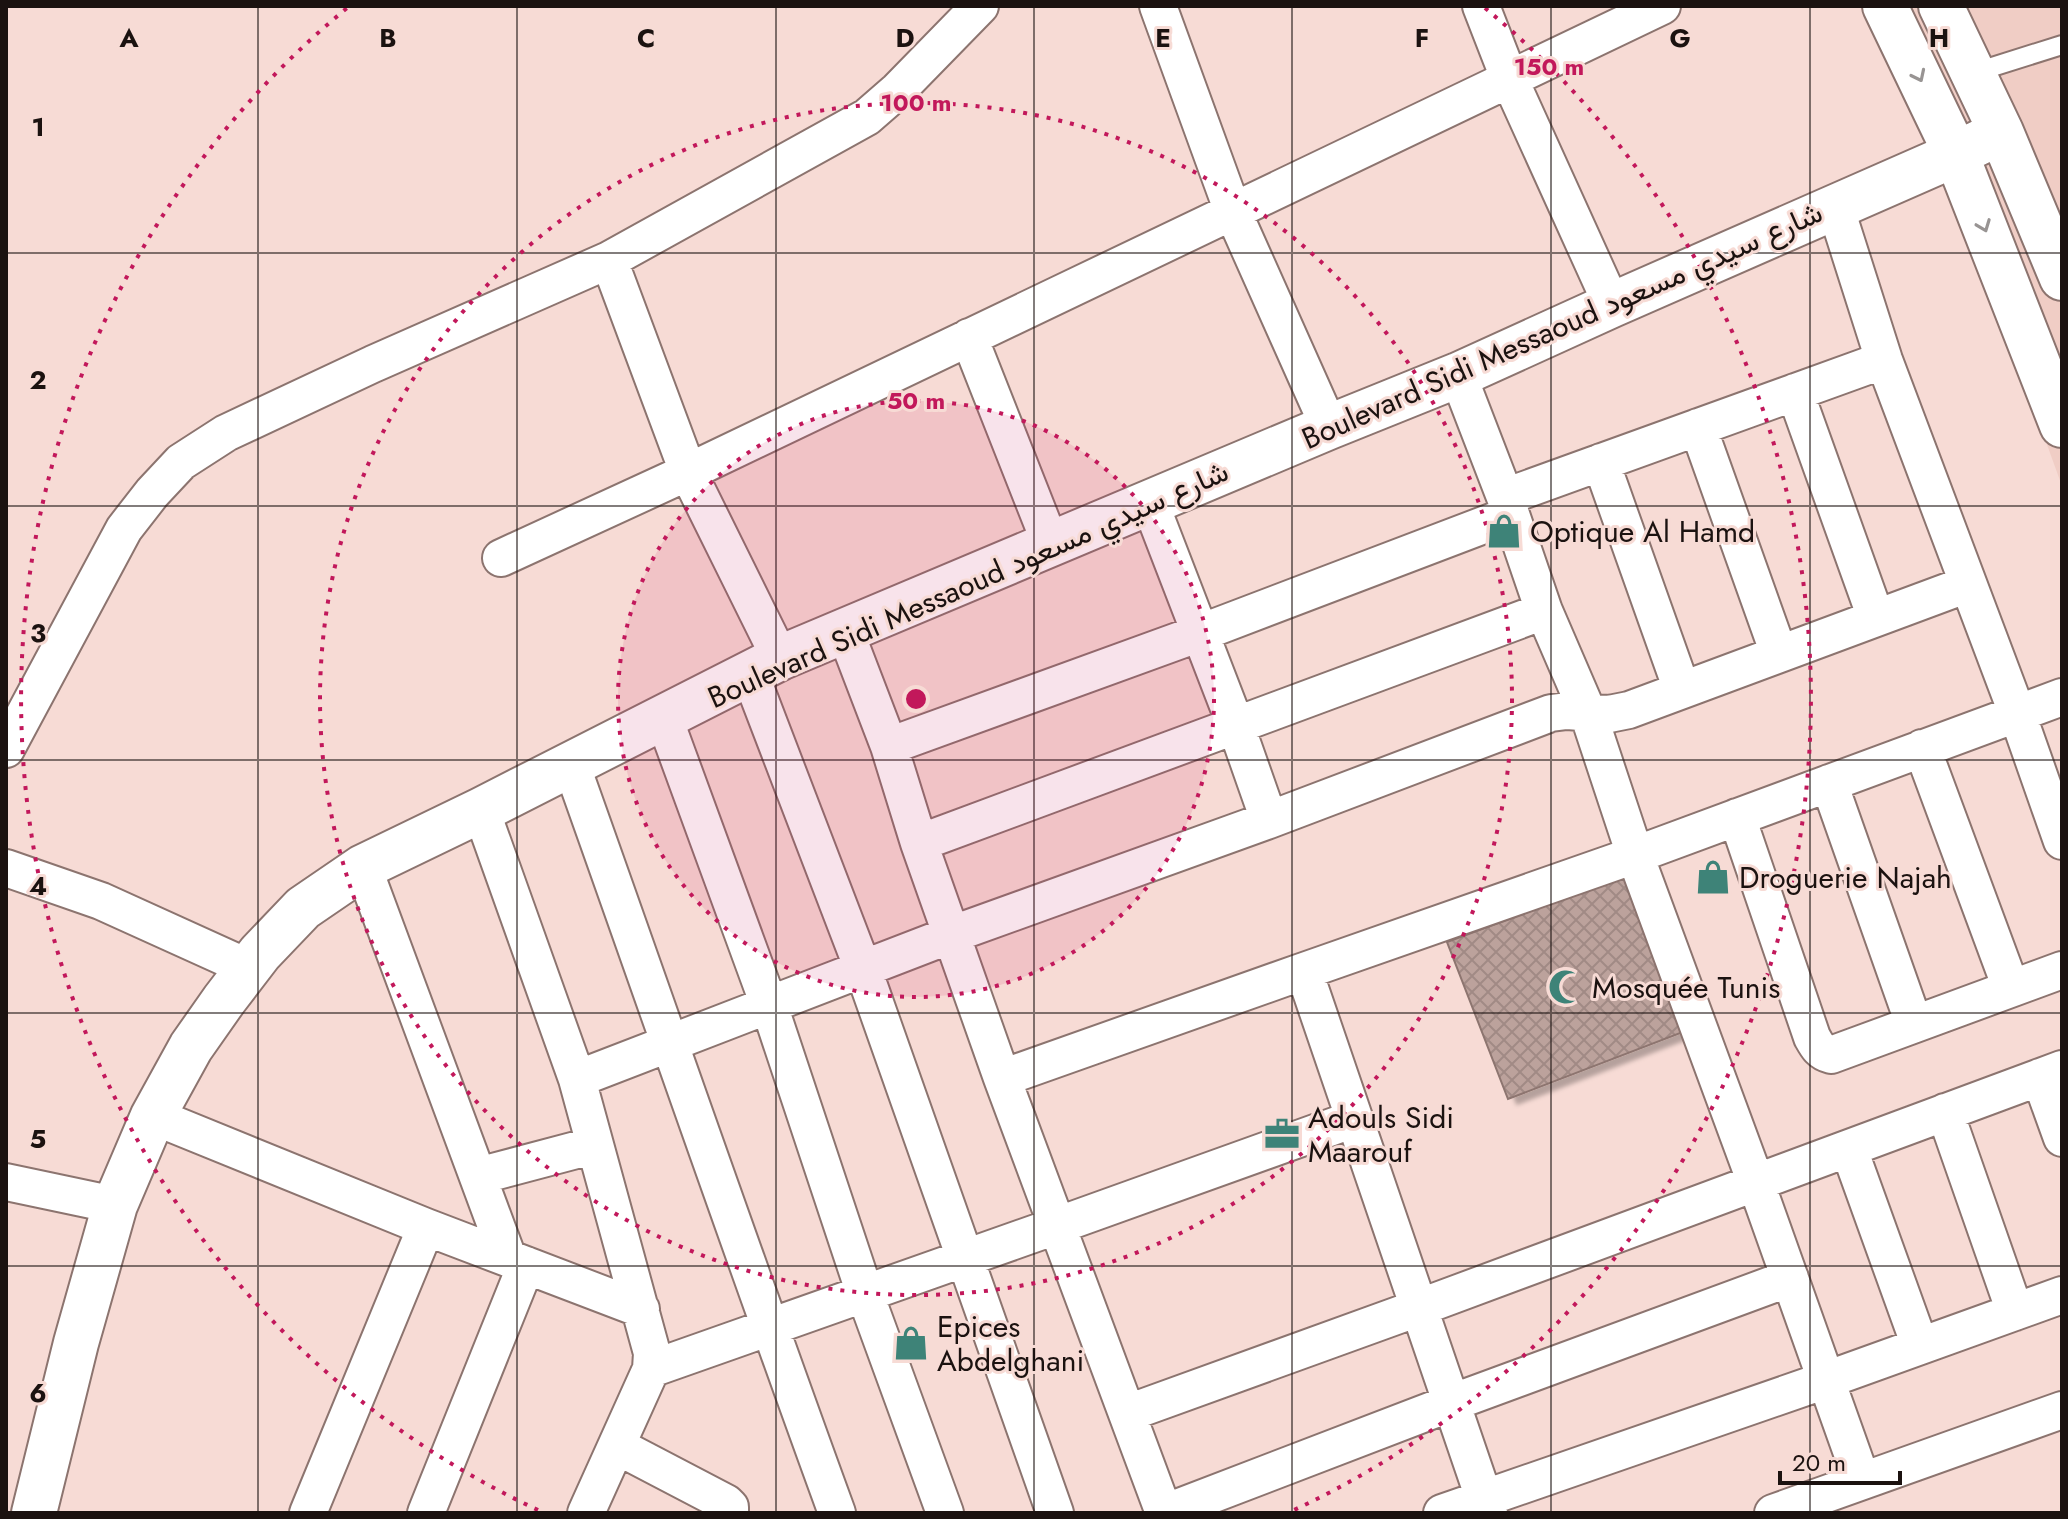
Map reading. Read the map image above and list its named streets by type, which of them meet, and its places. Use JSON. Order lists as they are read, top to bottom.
{
  "streets": {
    "street": ["Boulevard Sidi Messaoud شارع سيدي مسعود"]
  },
  "places": {
    "shop": ["Optique Al Hamd", "Droguerie Najah", "Epices Abdelghani"],
    "mosque": ["Mosquée Tunis"],
    "office": ["Adouls Sidi Maarouf"]
  },
  "scale_bar": "20 m",
  "grid": {
    "columns": [
      "A",
      "B",
      "C",
      "D",
      "E",
      "F",
      "G",
      "H"
    ],
    "rows": [
      "1",
      "2",
      "3",
      "4",
      "5",
      "6"
    ]
  },
  "rings": ["150 m", "100 m", "50 m"]
}
